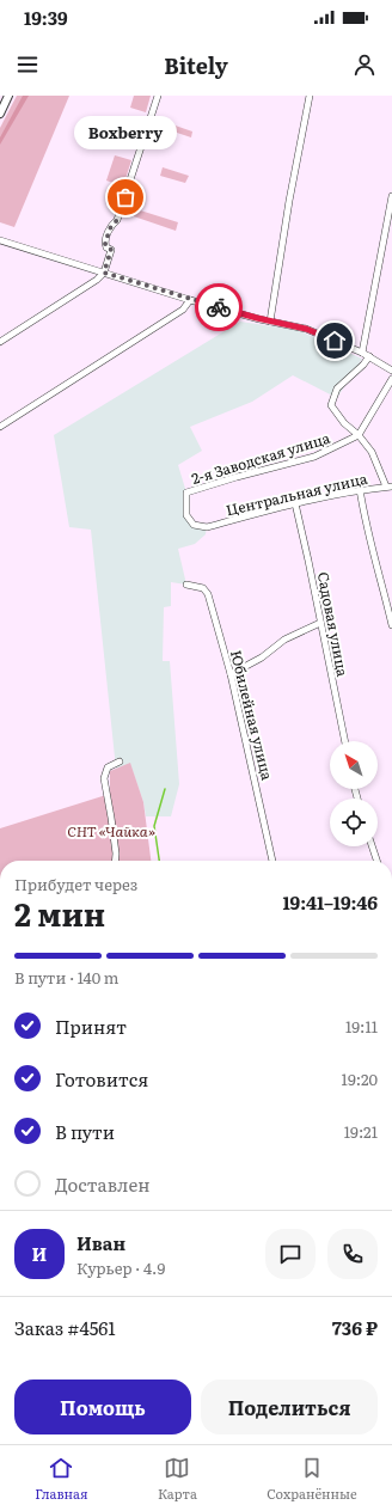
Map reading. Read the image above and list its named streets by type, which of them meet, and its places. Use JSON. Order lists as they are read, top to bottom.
{
  "streets": {
    "street": [
      "2-я Заводская улица",
      "Центральная улица",
      "Садовая улица",
      "Юбилейная улица"
    ]
  },
  "crossings": [
    ["2-я Заводская улица", "Центральная улица"],
    ["Центральная улица", "Садовая улица"]
  ],
  "parks": ["СНТ «Чайка»"],
  "places": ["Boxberry"],
  "north": "top left",
  "page": {
    "status": "19:39",
    "header": "Bitely",
    "bubble": "Boxberry",
    "heading": ["2 мин", "Прибудет через", "19:41–19:46"],
    "panel": [
      "Иван",
      "Курьер · 4.9",
      "Заказ #4561",
      "736 ₽"
    ],
    "bar": "В пути · 140 m",
    "list": [
      ["Принят", "19:11"],
      ["Готовится", "19:20"],
      ["В пути", "19:21"],
      "Доставлен"
    ],
    "round": "И",
    "buttons": ["Помощь", "Поделиться"],
    "tabs": ["Главная", "Карта", "Сохранённые"]
  }
}
